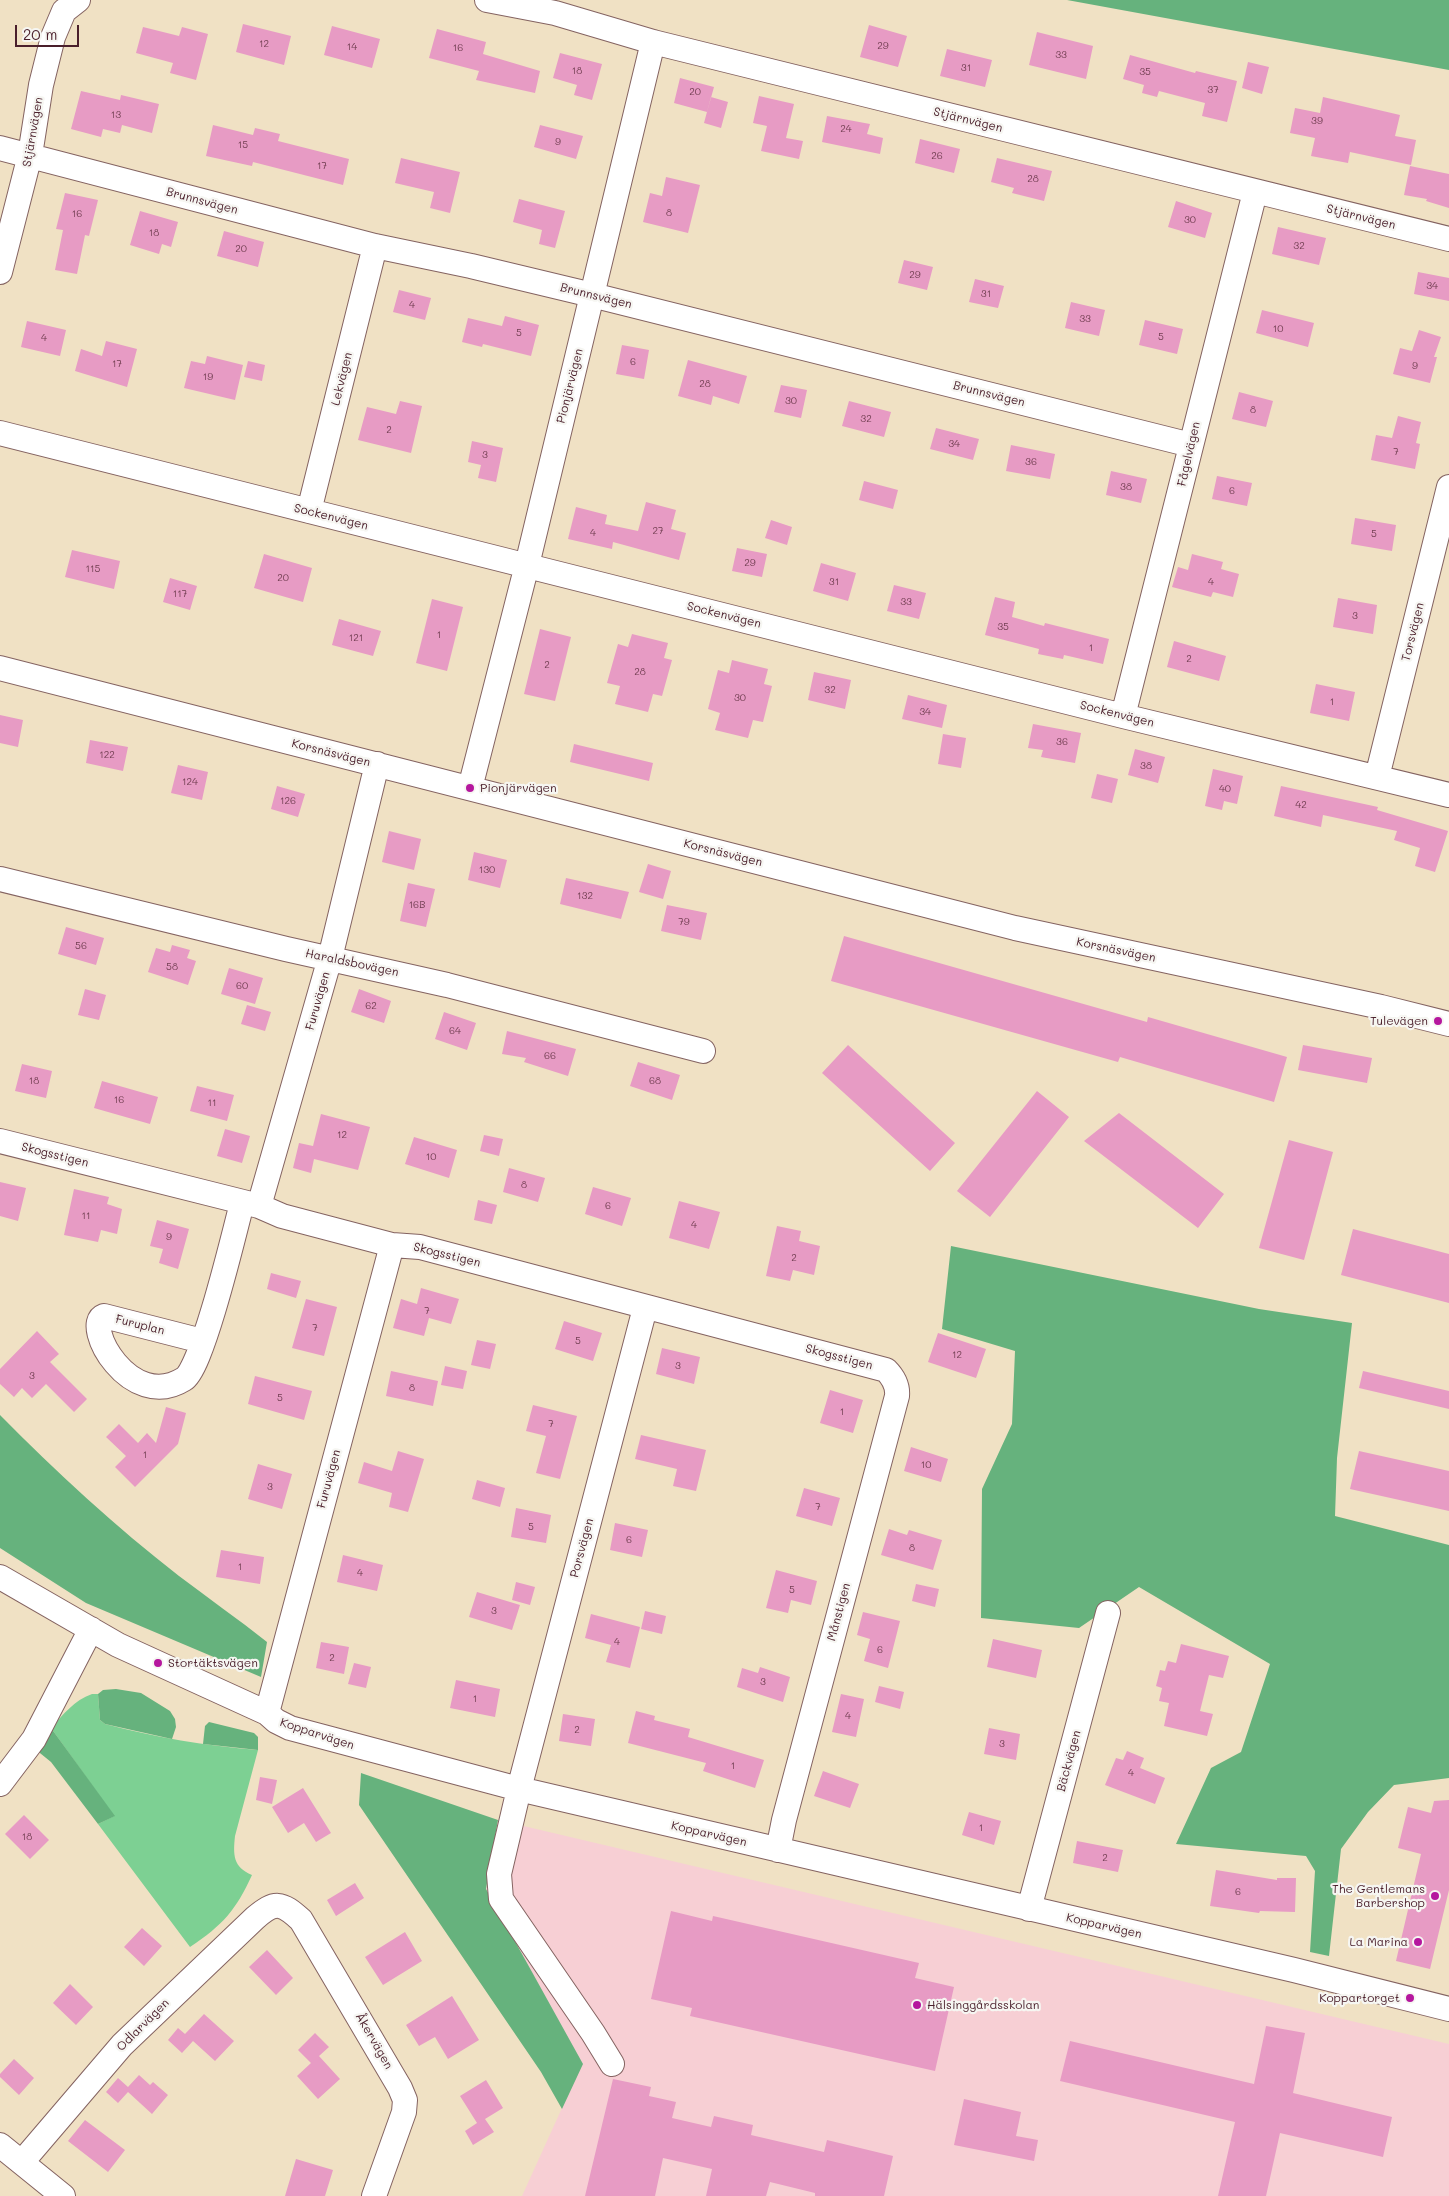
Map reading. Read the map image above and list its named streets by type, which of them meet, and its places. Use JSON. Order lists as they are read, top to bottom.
{
  "streets": {
    "street": [
      "Stjärnvägen",
      "Brunnsvägen",
      "Lekvägen",
      "Pionjärvägen",
      "Fågelvägen",
      "Sockenvägen",
      "Torsvägen",
      "Korsnäsvägen",
      "Haraldsbovägen",
      "Furuvägen",
      "Skogsstigen",
      "Porsvägen",
      "Månstigen",
      "Kopparvägen",
      "Bäckvägen",
      "Odlarvägen",
      "Åkervägen"
    ]
  },
  "crossings": [
    ["Stjärnvägen", "Brunnsvägen"],
    ["Stjärnvägen", "Pionjärvägen"],
    ["Stjärnvägen", "Fågelvägen"],
    ["Brunnsvägen", "Lekvägen"],
    ["Brunnsvägen", "Pionjärvägen"],
    ["Brunnsvägen", "Fågelvägen"],
    ["Lekvägen", "Sockenvägen"],
    ["Pionjärvägen", "Sockenvägen"],
    ["Pionjärvägen", "Korsnäsvägen"],
    ["Fågelvägen", "Sockenvägen"],
    ["Sockenvägen", "Torsvägen"],
    ["Korsnäsvägen", "Furuvägen"],
    ["Haraldsbovägen", "Furuvägen"],
    ["Furuvägen", "Skogsstigen"],
    ["Furuvägen", "Kopparvägen"],
    ["Skogsstigen", "Porsvägen"],
    ["Skogsstigen", "Månstigen"],
    ["Porsvägen", "Kopparvägen"],
    ["Månstigen", "Kopparvägen"],
    ["Kopparvägen", "Bäckvägen"],
    ["Odlarvägen", "Åkervägen"]
  ],
  "places": [
    "Pionjärvägen",
    "Tulevägen",
    "Stortäktsvägen",
    "The Gentlemans Barbershop",
    "La Marina",
    "Koppartorget",
    "Hälsinggårdsskolan"
  ],
  "house_numbers": [
    "12",
    "29",
    "14",
    "16",
    "33",
    "31",
    "18",
    "35",
    "37",
    "20",
    "13",
    "39",
    "24",
    "9",
    "15",
    "26",
    "17",
    "28",
    "8",
    "16",
    "30",
    "18",
    "32",
    "20",
    "29",
    "34",
    "31",
    "4",
    "33",
    "10",
    "5",
    "5",
    "4",
    "6",
    "17",
    "9",
    "19",
    "28",
    "30",
    "8",
    "32",
    "2",
    "34",
    "7",
    "3",
    "36",
    "38",
    "6",
    "27",
    "4",
    "5",
    "29",
    "115",
    "20",
    "31",
    "4",
    "117",
    "33",
    "3",
    "35",
    "1",
    "121",
    "1",
    "2",
    "2",
    "28",
    "32",
    "30",
    "1",
    "34",
    "36",
    "122",
    "38",
    "124",
    "40",
    "126",
    "42",
    "130",
    "132",
    "16B",
    "79",
    "56",
    "58",
    "60",
    "62",
    "64",
    "66",
    "18",
    "68",
    "16",
    "11",
    "12",
    "10",
    "8",
    "6",
    "11",
    "4",
    "9",
    "2",
    "7",
    "7",
    "5",
    "12",
    "3",
    "3",
    "8",
    "5",
    "1",
    "7",
    "1",
    "10",
    "3",
    "7",
    "5",
    "6",
    "8",
    "1",
    "4",
    "5",
    "3",
    "4",
    "6",
    "2",
    "3",
    "1",
    "4",
    "2",
    "3",
    "1",
    "4",
    "1",
    "18",
    "2",
    "6"
  ],
  "scale_bar": "20 m"
}
